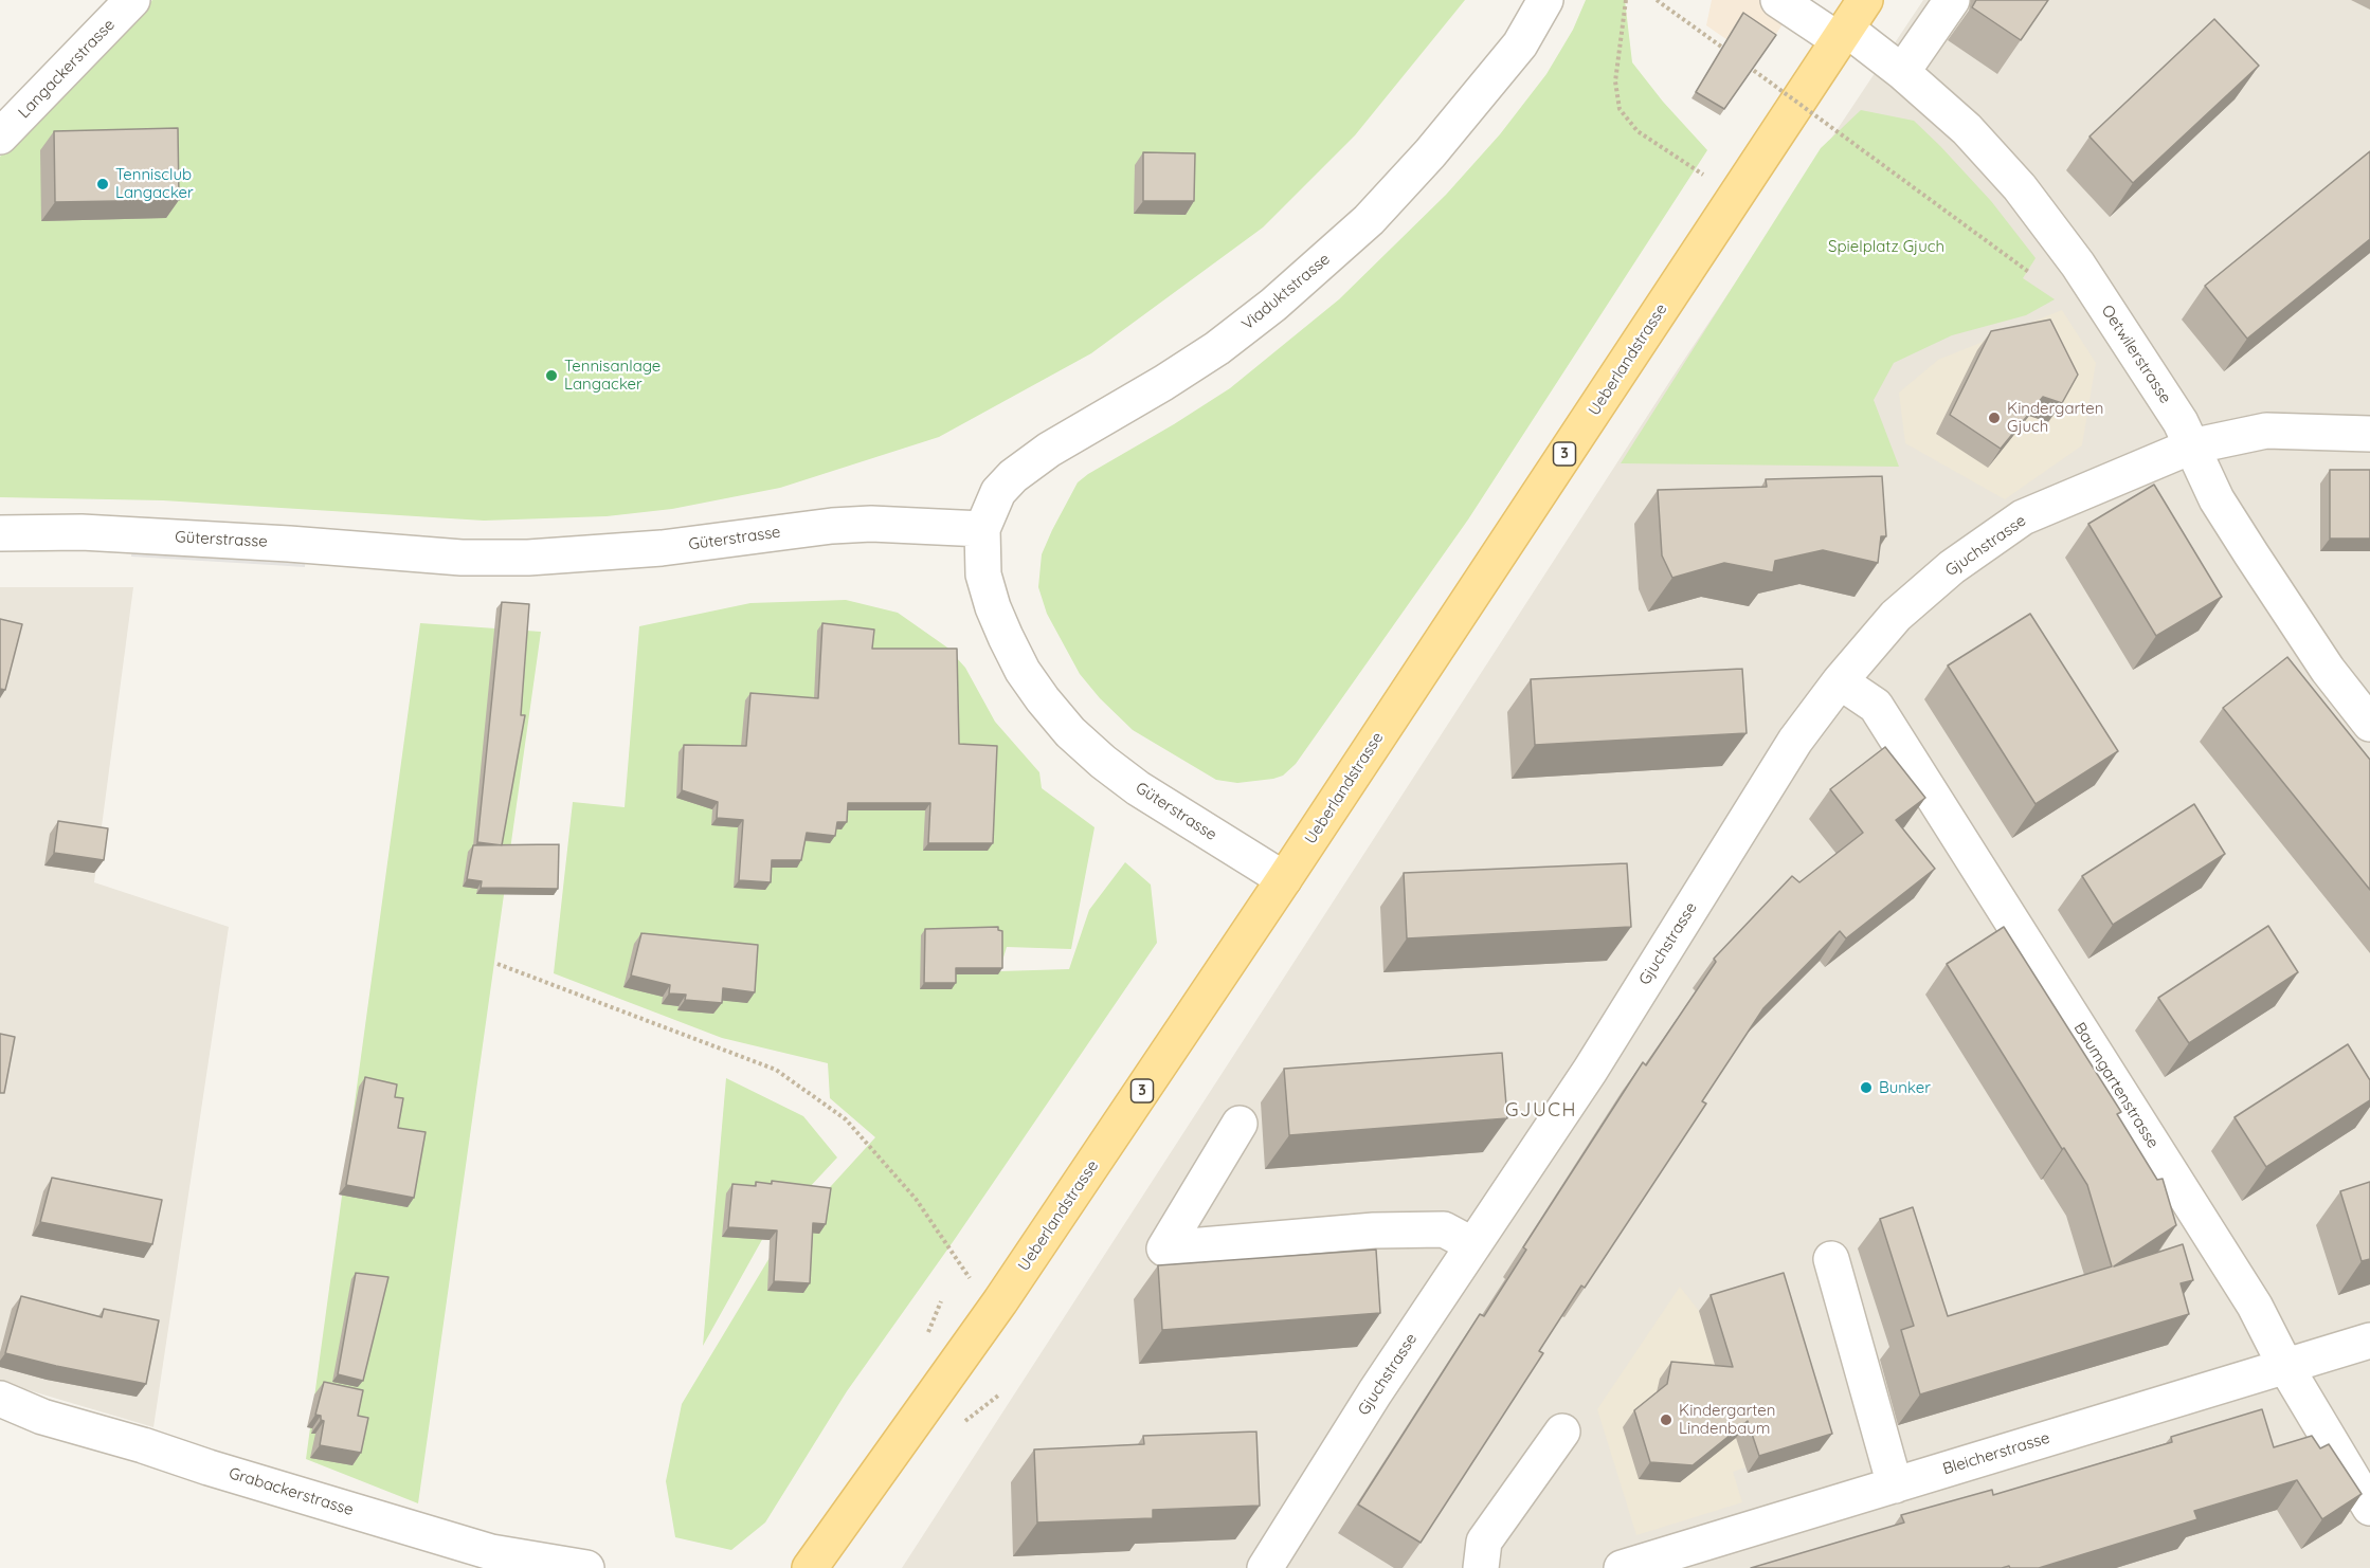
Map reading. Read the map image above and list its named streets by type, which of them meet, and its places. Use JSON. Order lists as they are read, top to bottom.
{
  "streets": {
    "main road": ["Ueberlandstrasse", "3"],
    "street": [
      "Langackerstrasse",
      "Viaduktstrasse",
      "Oetwilerstrasse",
      "Güterstrasse",
      "Gjuchstrasse",
      "Baumgartenstrasse",
      "Bleicherstrasse",
      "Grabackerstrasse"
    ]
  },
  "crossings": [
    ["Viaduktstrasse", "Güterstrasse"],
    ["Oetwilerstrasse", "Ueberlandstrasse"],
    ["Oetwilerstrasse", "Gjuchstrasse"],
    ["Ueberlandstrasse", "Güterstrasse"],
    ["Gjuchstrasse", "Baumgartenstrasse"],
    ["Baumgartenstrasse", "Bleicherstrasse"]
  ],
  "districts": ["GJUCH"],
  "parks": ["Spielplatz Gjuch"],
  "places": [
    "Tennisclub Langacker",
    "Tennisanlage Langacker",
    "Kindergarten Gjuch",
    "Bunker",
    "Kindergarten Lindenbaum"
  ]
}
